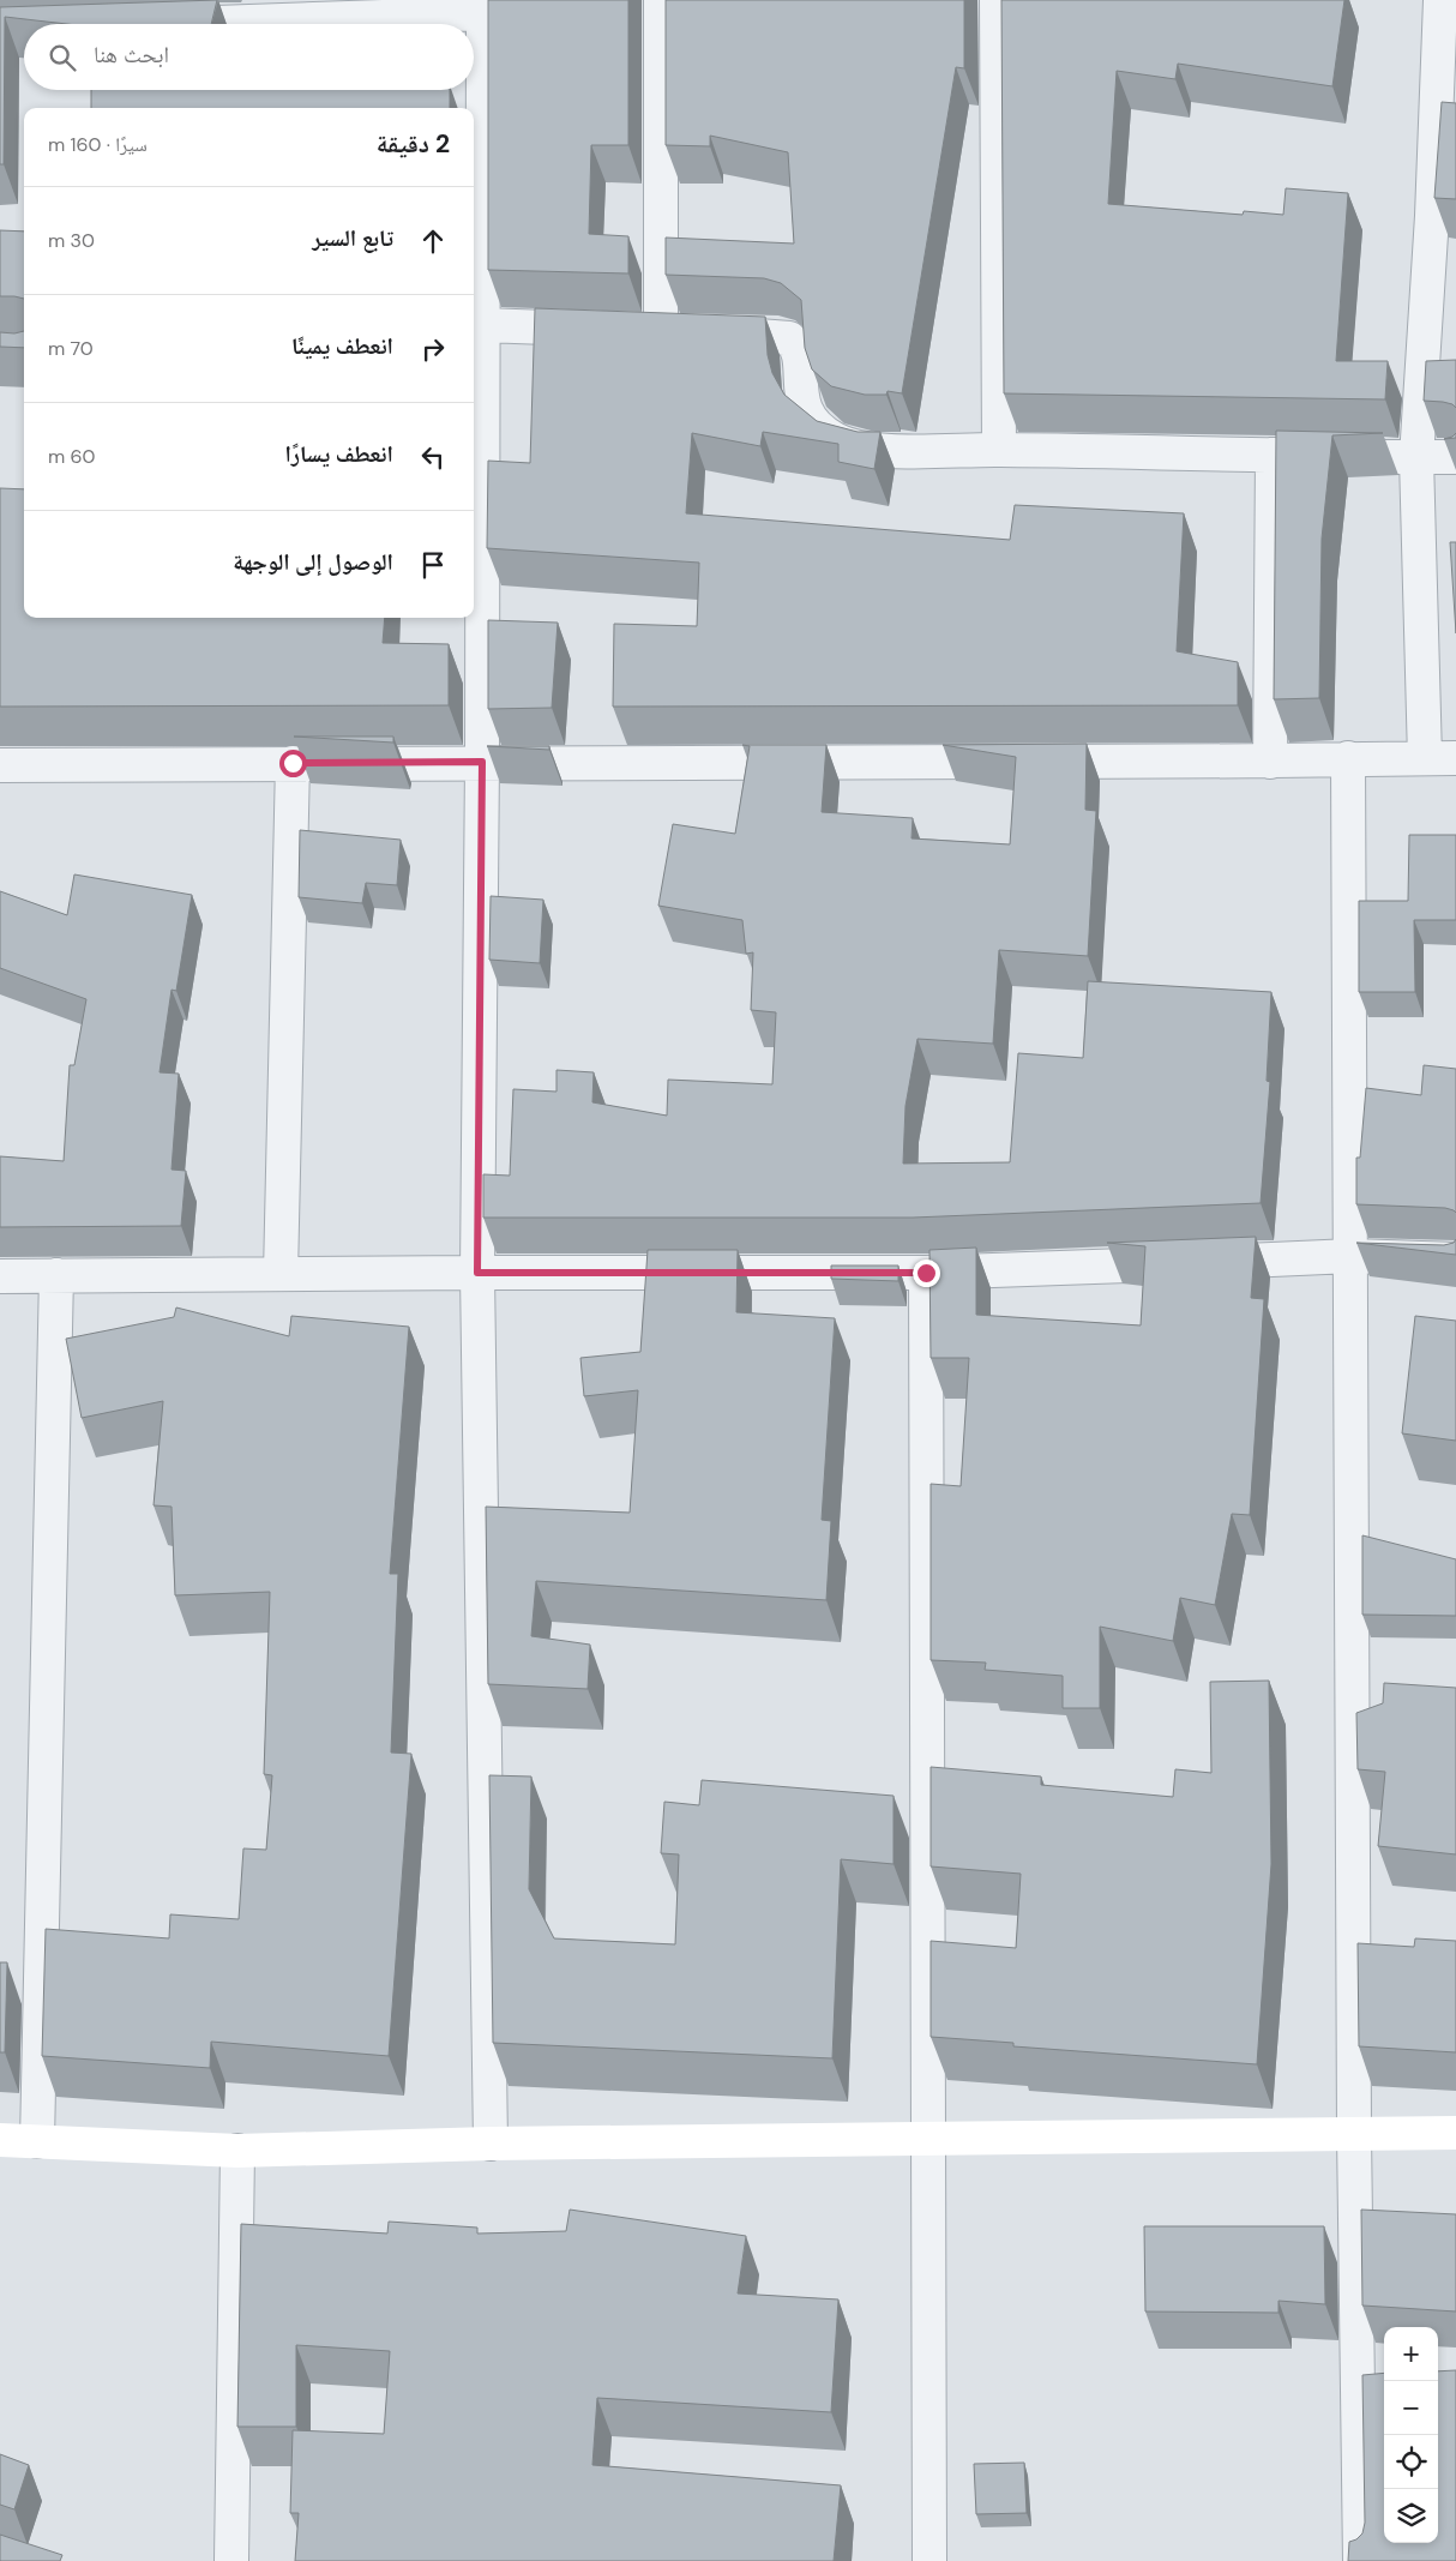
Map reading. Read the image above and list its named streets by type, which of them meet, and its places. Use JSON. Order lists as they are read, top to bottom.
{
  "page": {
    "search": "ابحث هنا",
    "heading": ["2 دقيقة", "سيرًا · 160 m"],
    "list": [
      ["تابع السير", "30 m"],
      ["انعطف يمينًا", "70 m"],
      ["انعطف يسارًا", "60 m"],
      "الوصول إلى الوجهة"
    ],
    "map_buttons": ["+", "−"]
  }
}
